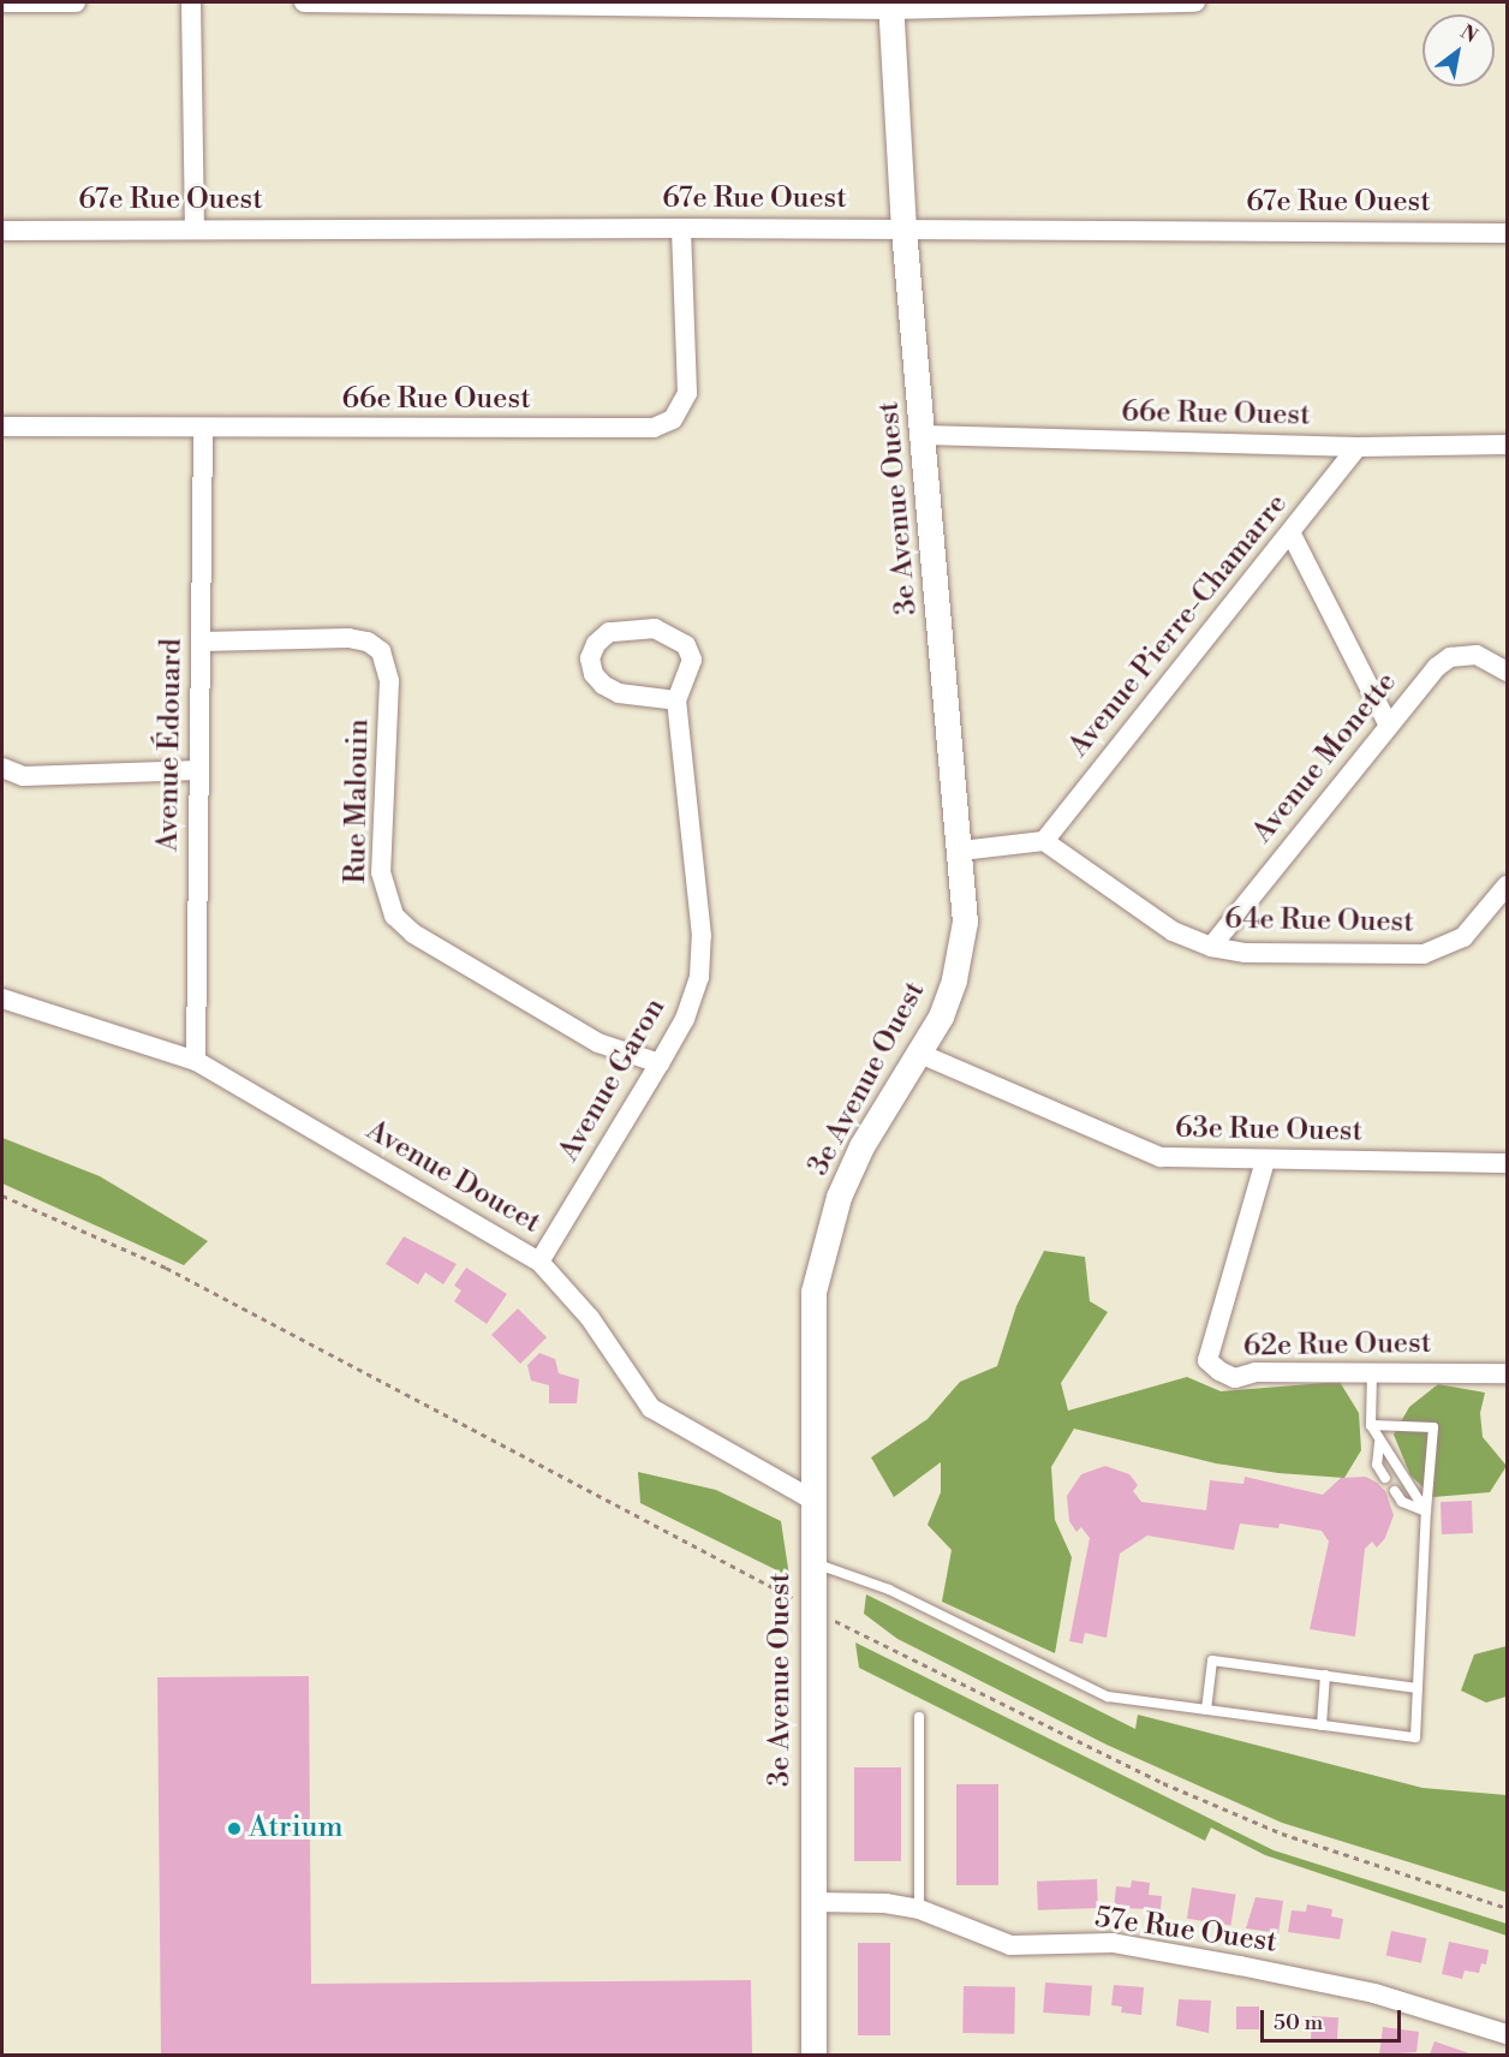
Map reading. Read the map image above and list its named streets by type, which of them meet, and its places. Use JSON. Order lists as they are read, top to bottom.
{
  "streets": {
    "street": [
      "67e Rue Ouest",
      "66e Rue Ouest",
      "3e Avenue Ouest",
      "Avenue Pierre-Chamarre",
      "Avenue Édouard",
      "Avenue Monette",
      "Rue Malouin",
      "64e Rue Ouest",
      "Avenue Garon",
      "63e Rue Ouest",
      "Avenue Doucet",
      "62e Rue Ouest",
      "57e Rue Ouest"
    ]
  },
  "crossings": [
    ["67e Rue Ouest", "66e Rue Ouest"],
    ["67e Rue Ouest", "3e Avenue Ouest"],
    ["66e Rue Ouest", "3e Avenue Ouest"],
    ["66e Rue Ouest", "Avenue Pierre-Chamarre"],
    ["66e Rue Ouest", "Avenue Édouard"],
    ["3e Avenue Ouest", "63e Rue Ouest"],
    ["3e Avenue Ouest", "Avenue Doucet"],
    ["3e Avenue Ouest", "57e Rue Ouest"],
    ["Avenue Pierre-Chamarre", "64e Rue Ouest"],
    ["Avenue Édouard", "Rue Malouin"],
    ["Avenue Édouard", "Avenue Doucet"],
    ["Avenue Monette", "64e Rue Ouest"],
    ["Rue Malouin", "Avenue Garon"],
    ["Avenue Garon", "Avenue Doucet"],
    ["63e Rue Ouest", "62e Rue Ouest"]
  ],
  "places": ["Atrium"],
  "scale_bar": "50 m",
  "north": "top right"
}
